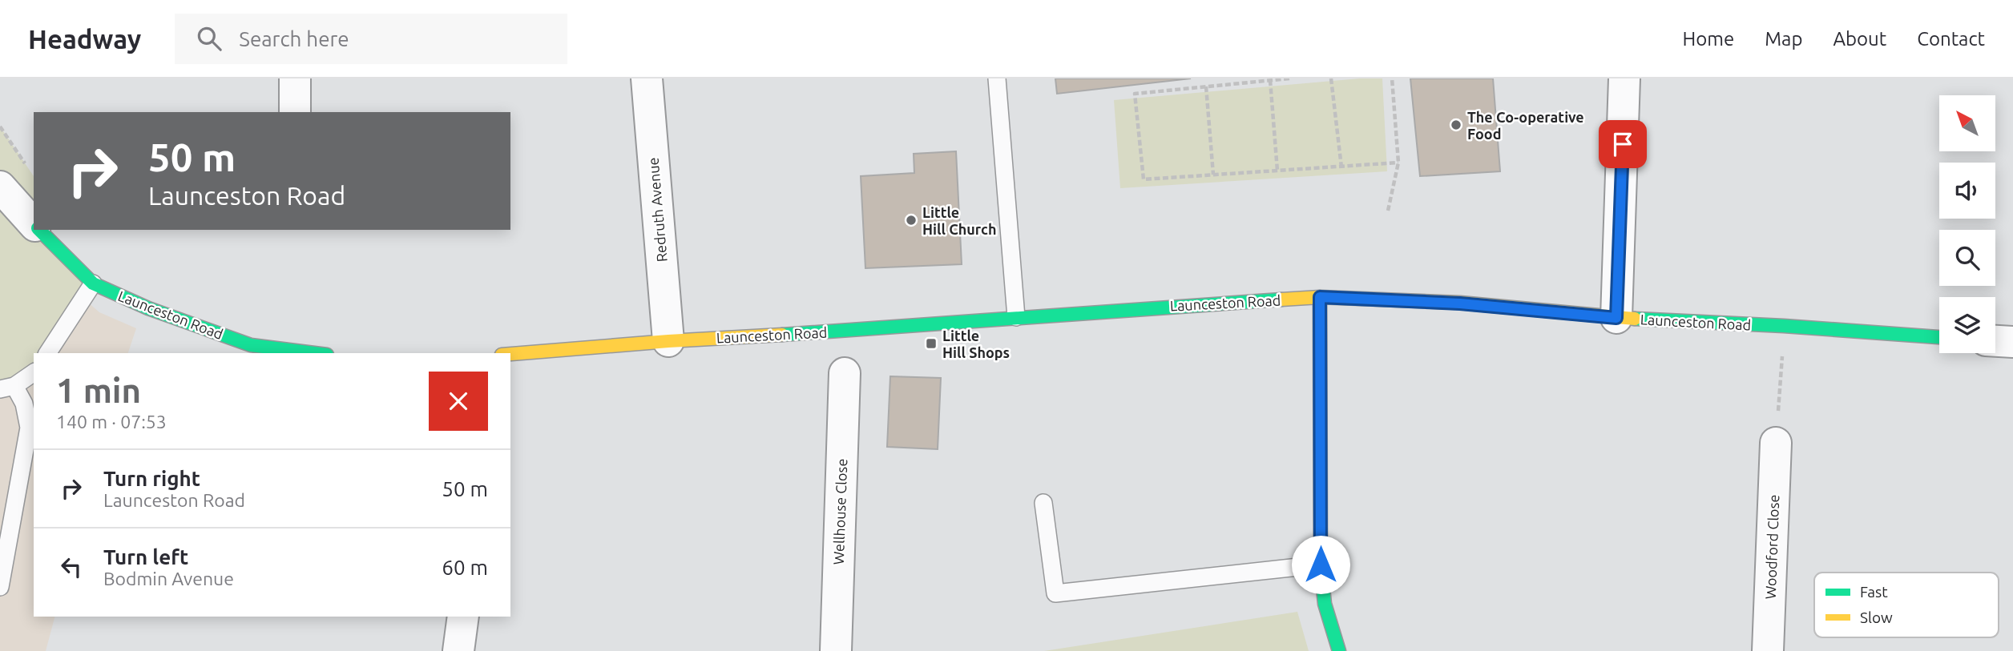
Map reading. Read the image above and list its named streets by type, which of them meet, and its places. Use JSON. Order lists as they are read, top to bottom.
{
  "streets": {
    "street": [
      "Redruth Avenue",
      "Launceston Road",
      "Wellhouse Close",
      "Woodford Close"
    ]
  },
  "crossings": [
    ["Redruth Avenue", "Launceston Road"]
  ],
  "places": {
    "other": ["The Co-operative Food", "Little Hill Church"],
    "transit": ["Little Hill Shops"]
  },
  "legend": ["Fast", "Slow"],
  "north": "top left",
  "page": {
    "header": "Headway",
    "search": "Search here",
    "nav": [
      "Home",
      "Map",
      "About",
      "Contact"
    ],
    "turn": ["50 m", "Launceston Road"],
    "heading": ["1 min", "140 m · 07:53"],
    "list": [
      {
        "name": "Turn right",
        "note": "Launceston Road",
        "value": "50 m"
      },
      {
        "name": "Turn left",
        "note": "Bodmin Avenue",
        "value": "60 m"
      }
    ]
  }
}
